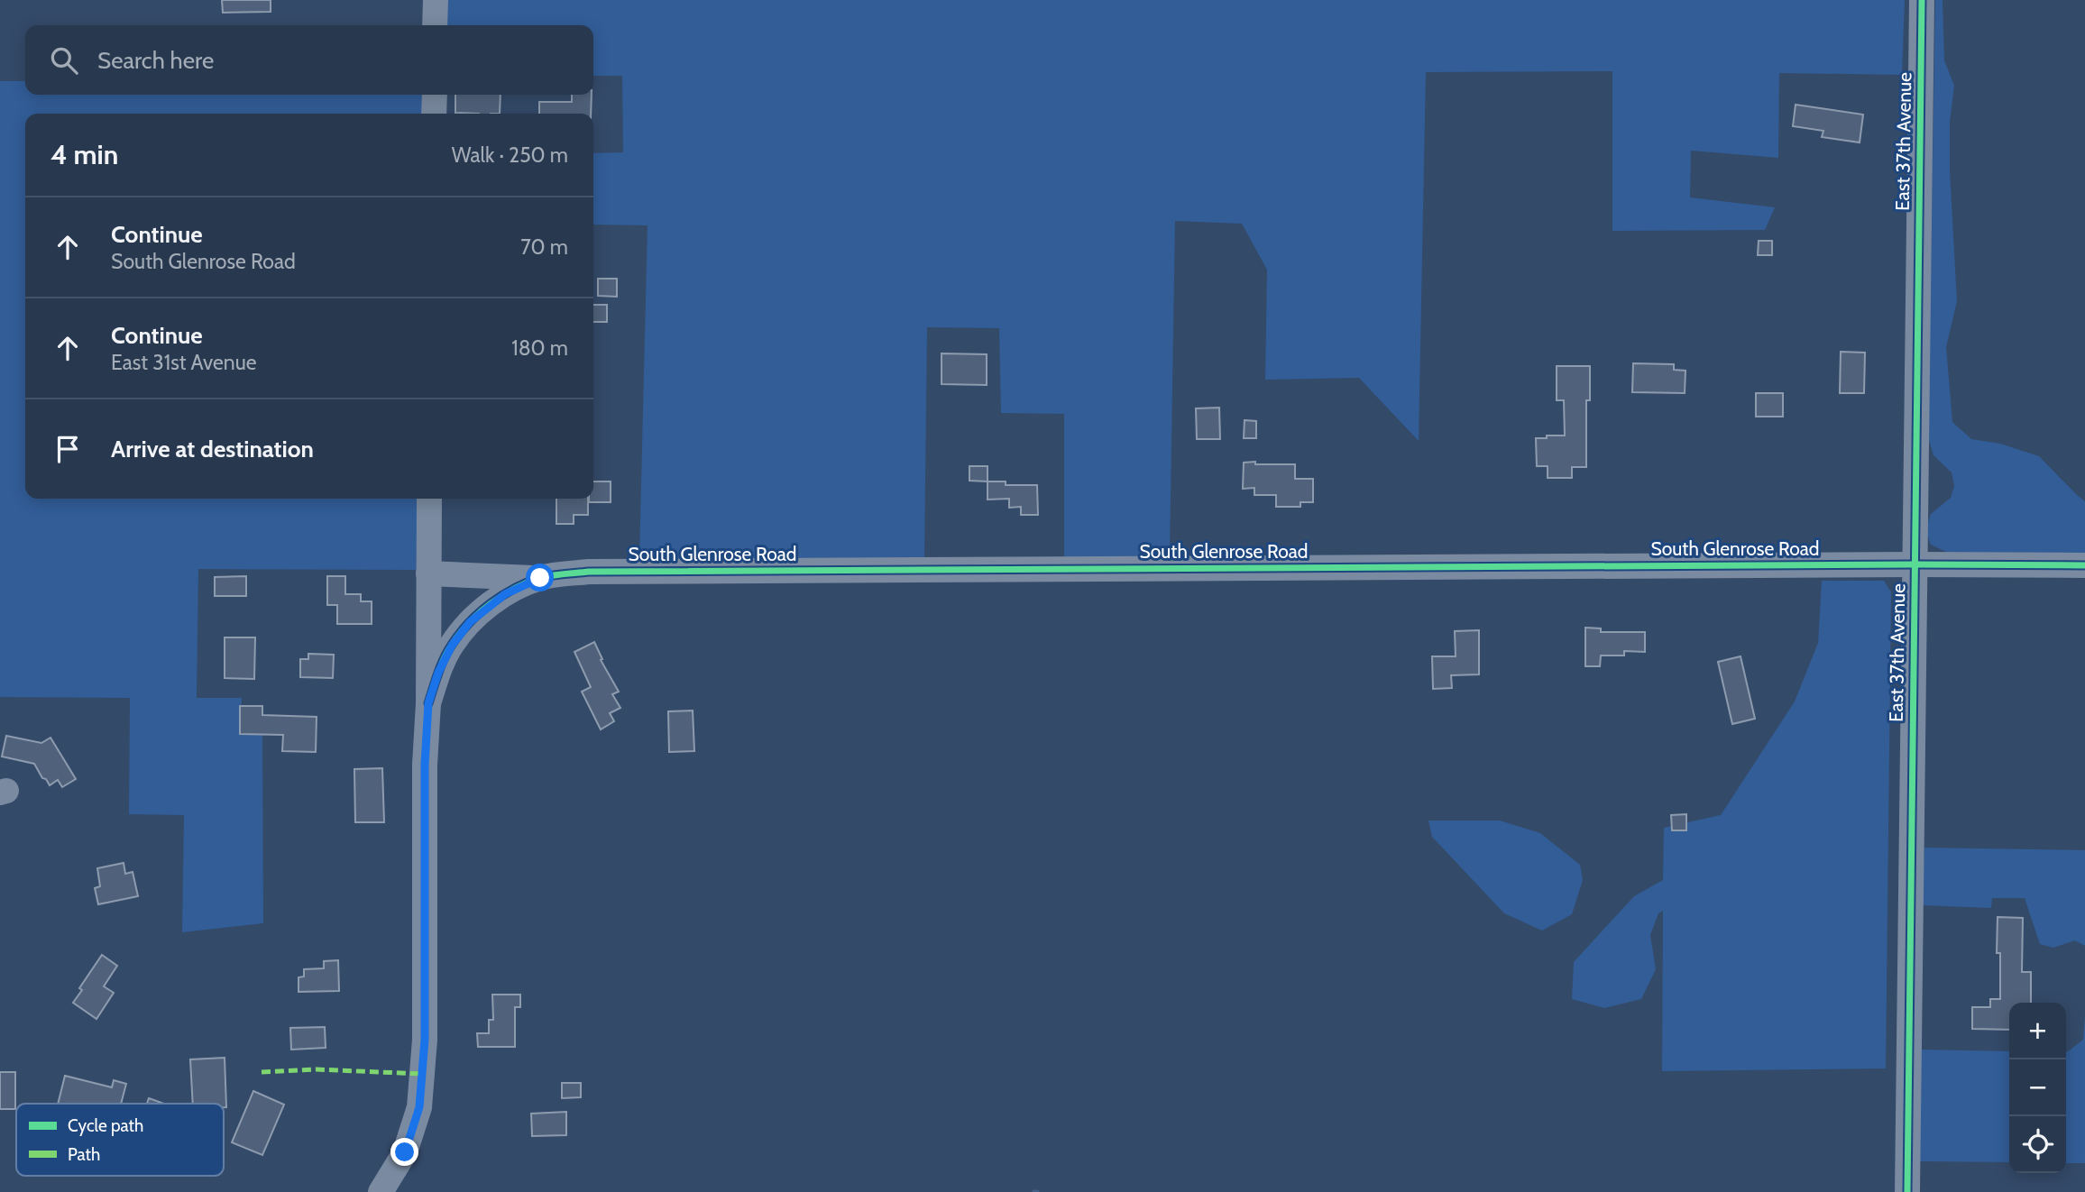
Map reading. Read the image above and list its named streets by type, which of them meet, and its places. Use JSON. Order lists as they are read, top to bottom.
{
  "streets": {
    "street": ["East 37th Avenue", "South Glenrose Road"]
  },
  "crossings": [
    ["East 37th Avenue", "South Glenrose Road"]
  ],
  "legend": ["Cycle path", "Path"],
  "page": {
    "search": "Search here",
    "heading": ["4 min", "Walk · 250 m"],
    "list": [
      ["Continue", "South Glenrose Road", "70 m"],
      ["Continue", "East 31st Avenue", "180 m"],
      "Arrive at destination"
    ],
    "map_buttons": ["+", "−"]
  }
}
